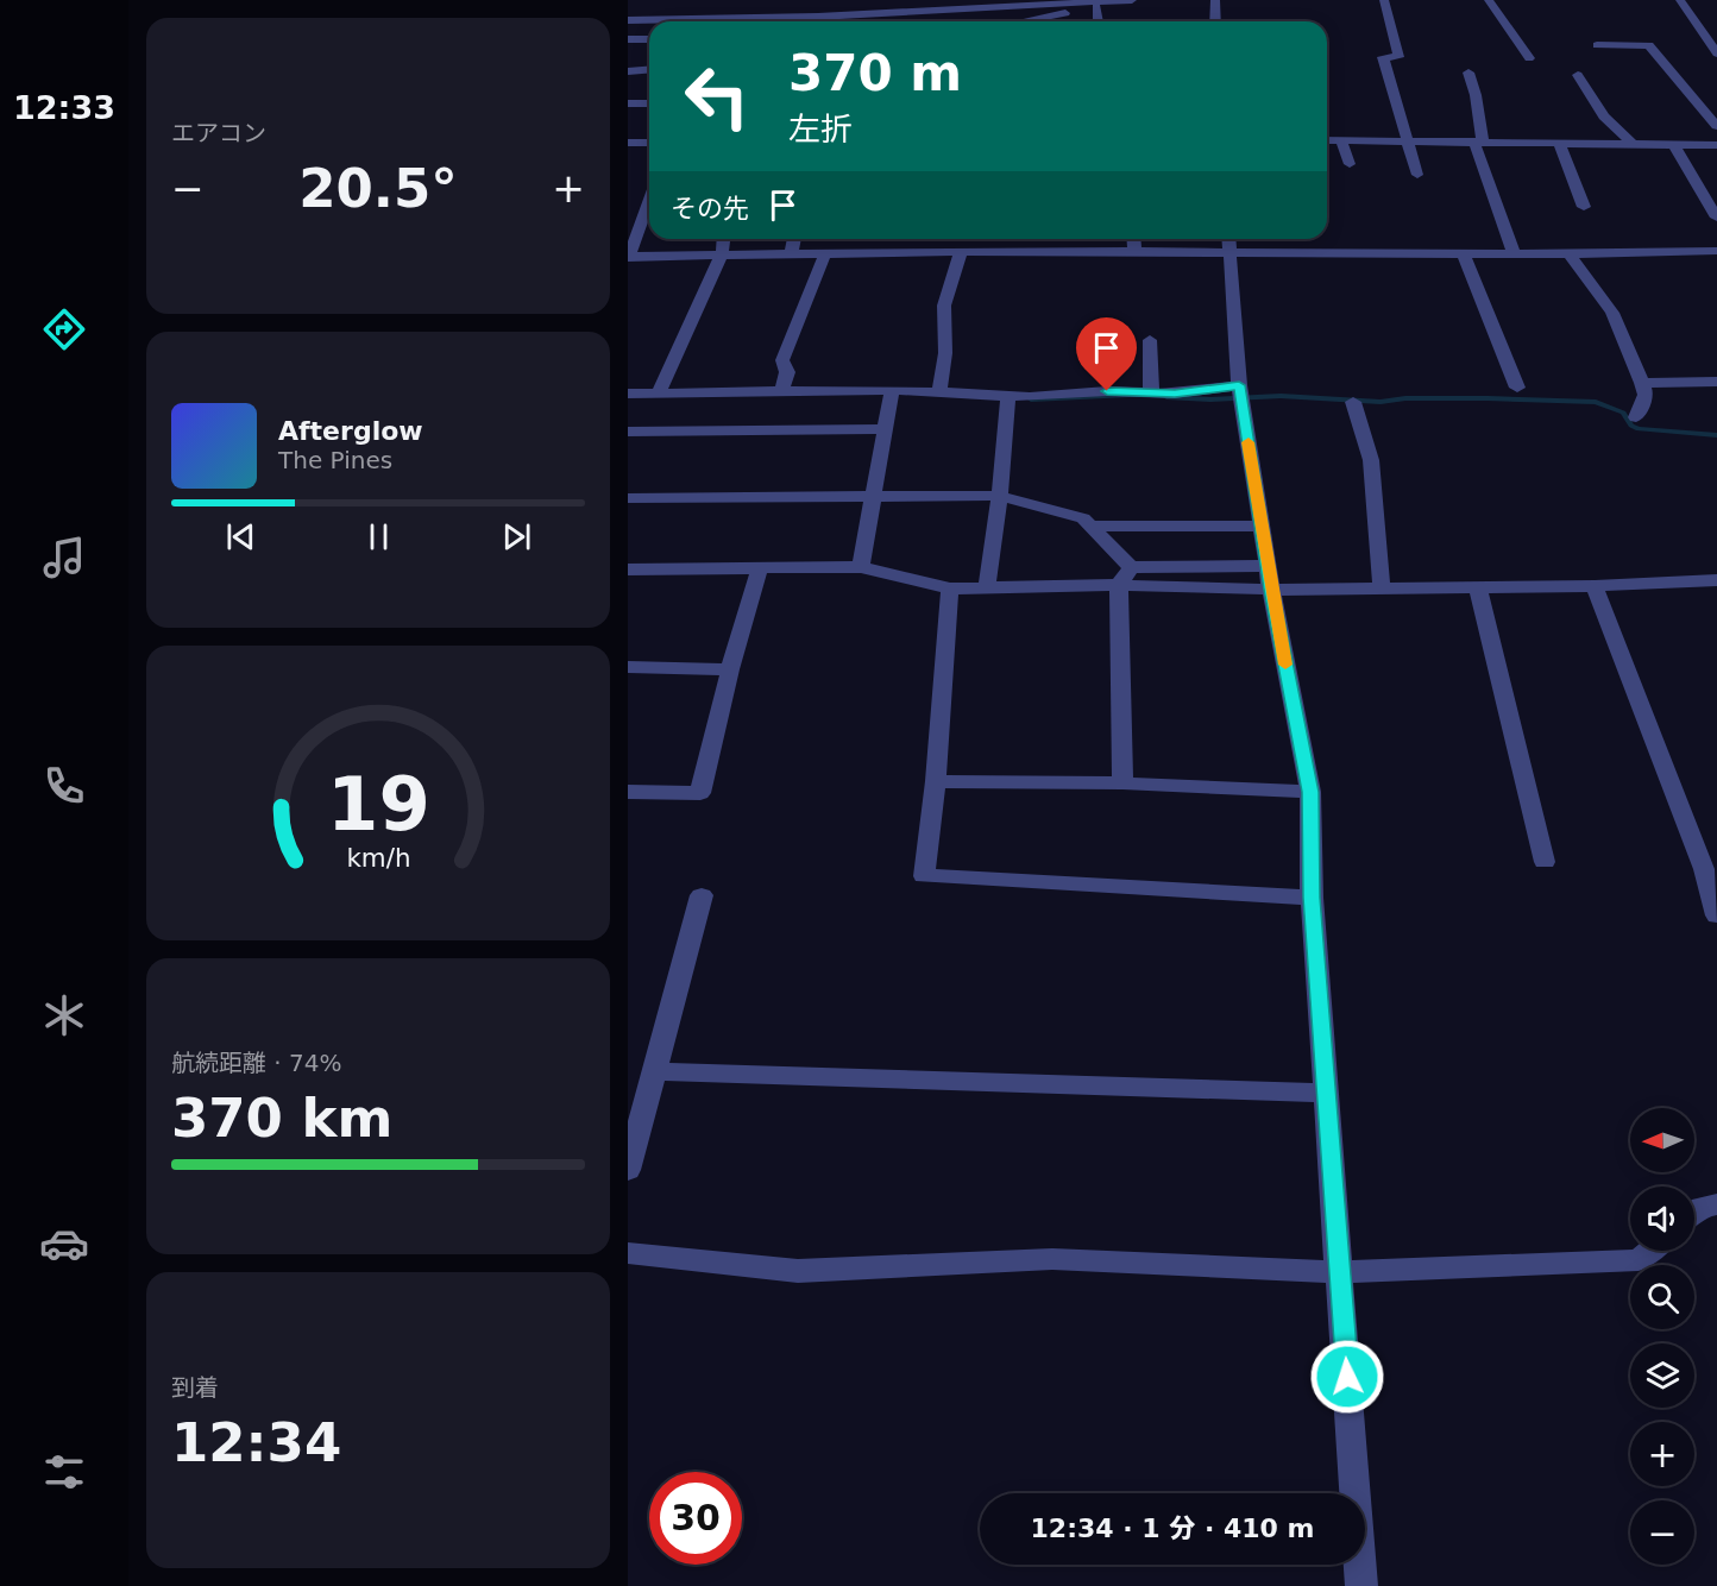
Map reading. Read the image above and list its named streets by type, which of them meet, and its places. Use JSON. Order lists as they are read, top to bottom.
{
  "north": "left",
  "page": {
    "tabs": "12:33",
    "tile": [
      "エアコン",
      ["航続距離 · 74%", "370 km"],
      ["到着", "12:34"]
    ],
    "turn": ["370 m", "左折"],
    "heat": ["−", "20.5°", "+"],
    "then": "その先",
    "song": ["Afterglow", "The Pines"],
    "map_buttons": ["+", "−"],
    "limit": "30",
    "trip": "12:34 · 1 分 · 410 m",
    "gauge": ["19", "km/h"]
  }
}
